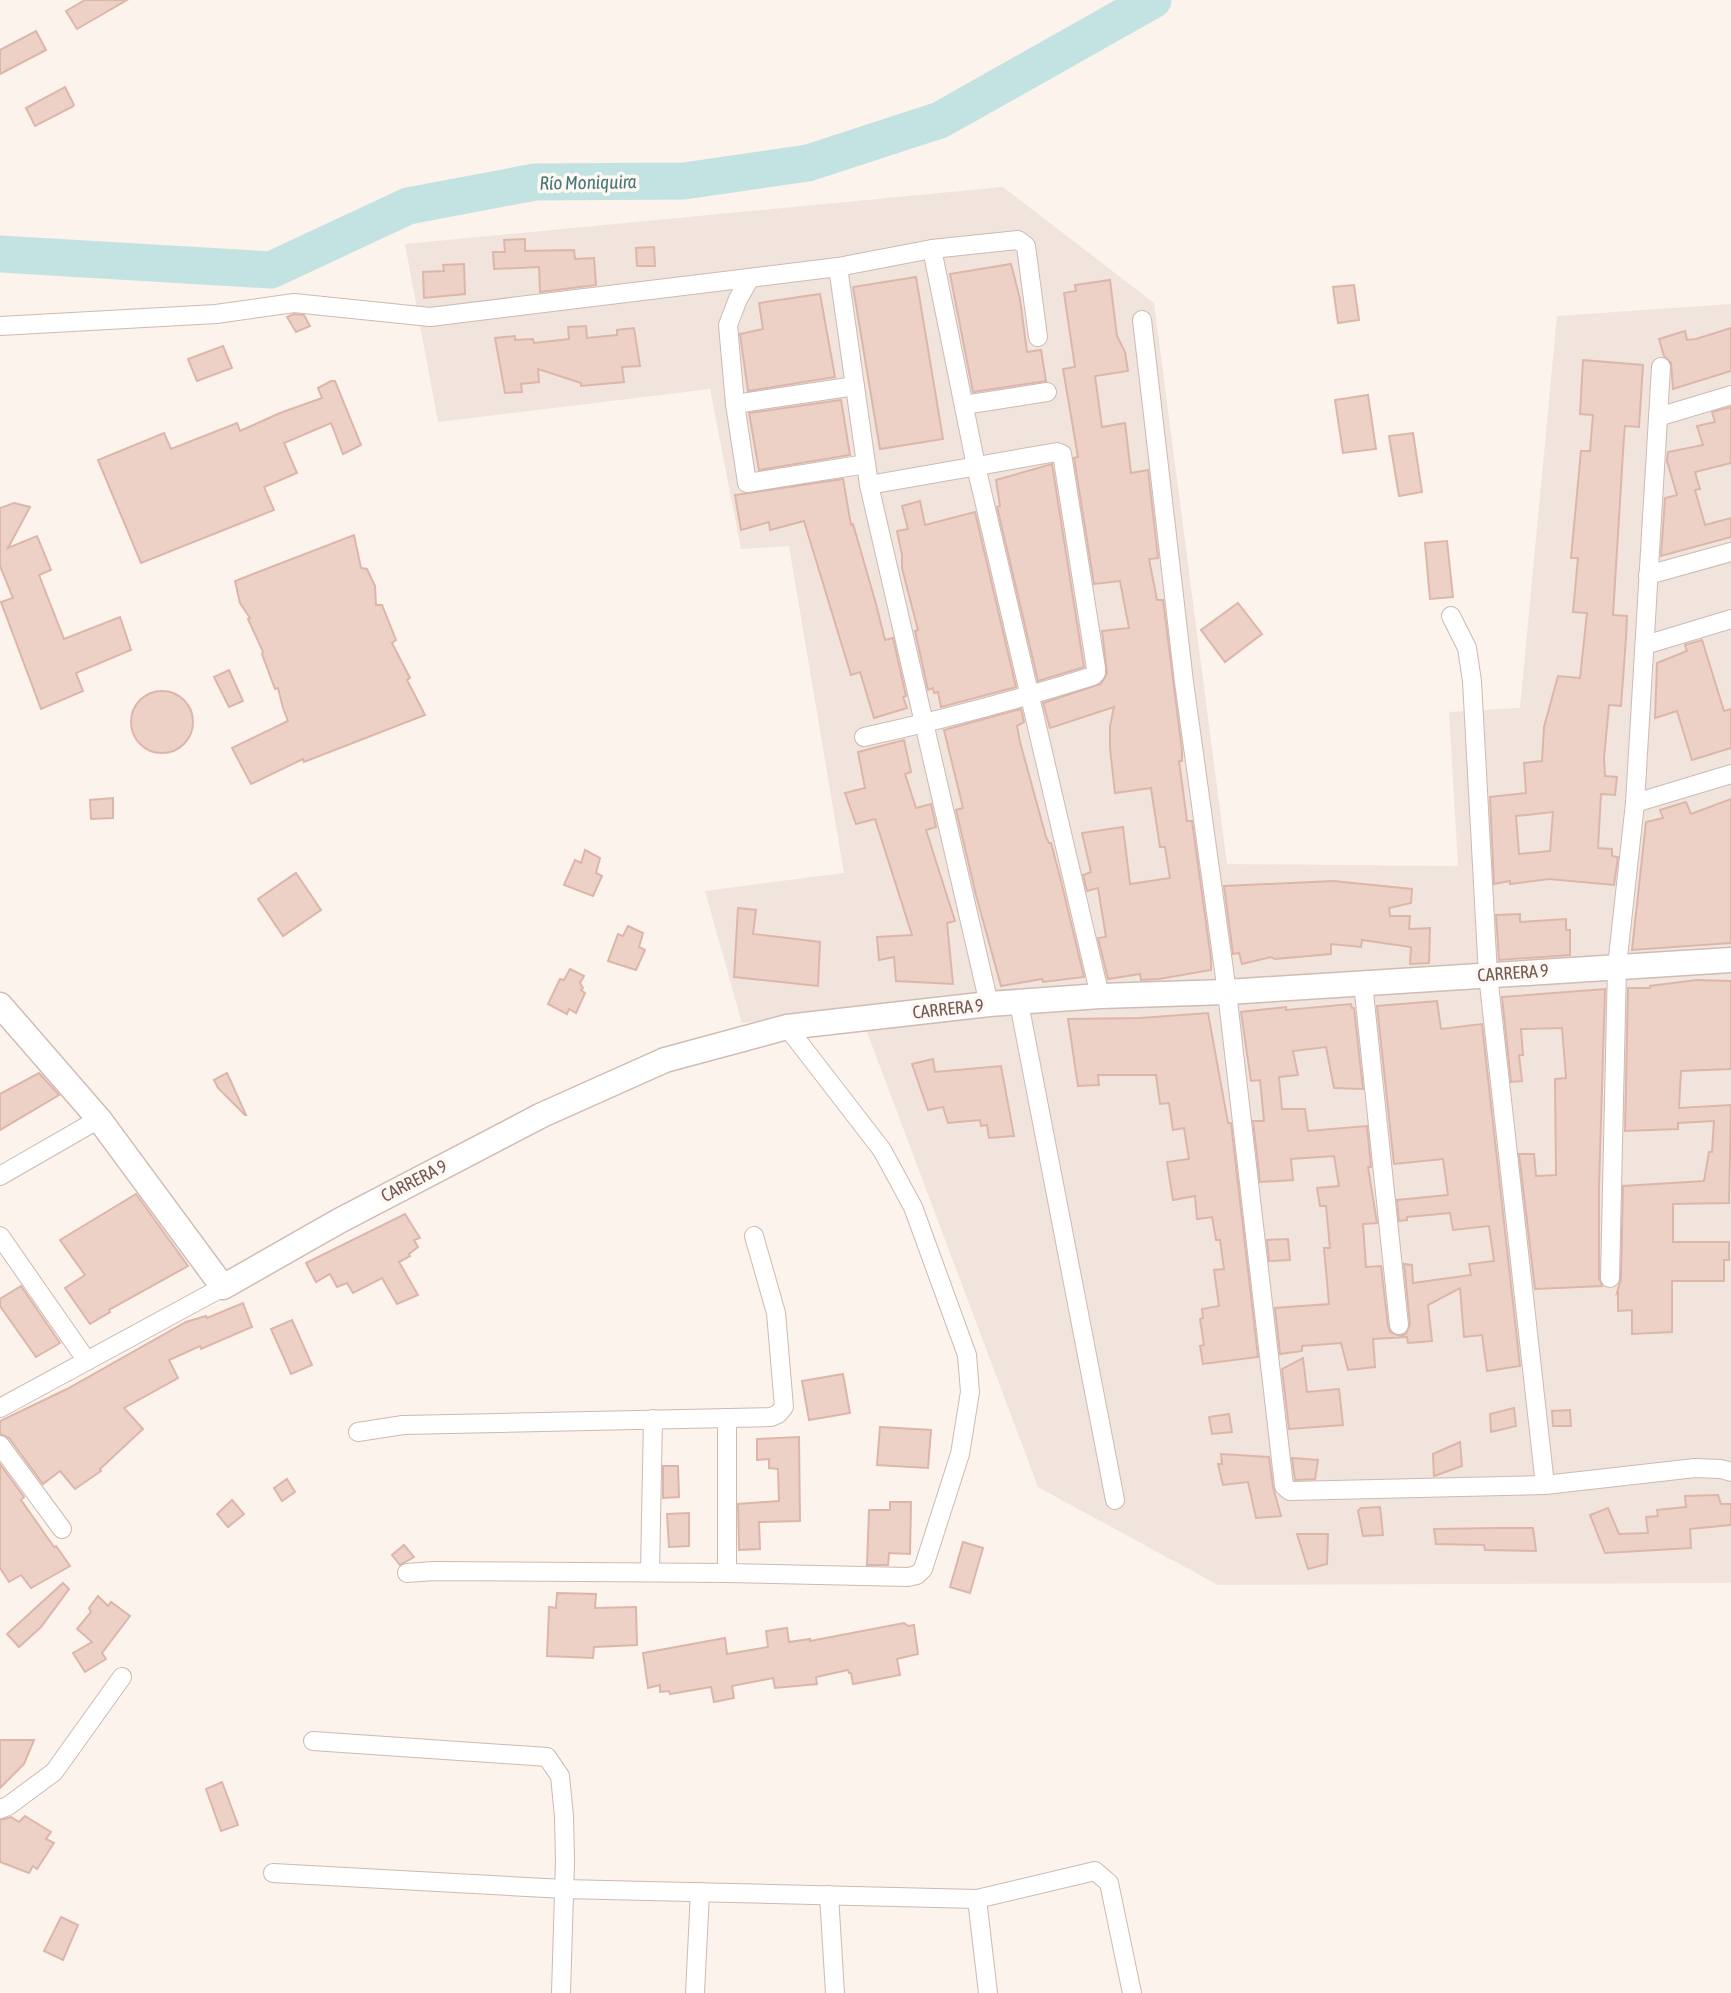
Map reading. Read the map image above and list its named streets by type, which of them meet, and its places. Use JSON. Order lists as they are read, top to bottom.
{
  "streets": {
    "main road": ["CARRERA 9"]
  },
  "water": ["Río Moniquira"]
}
